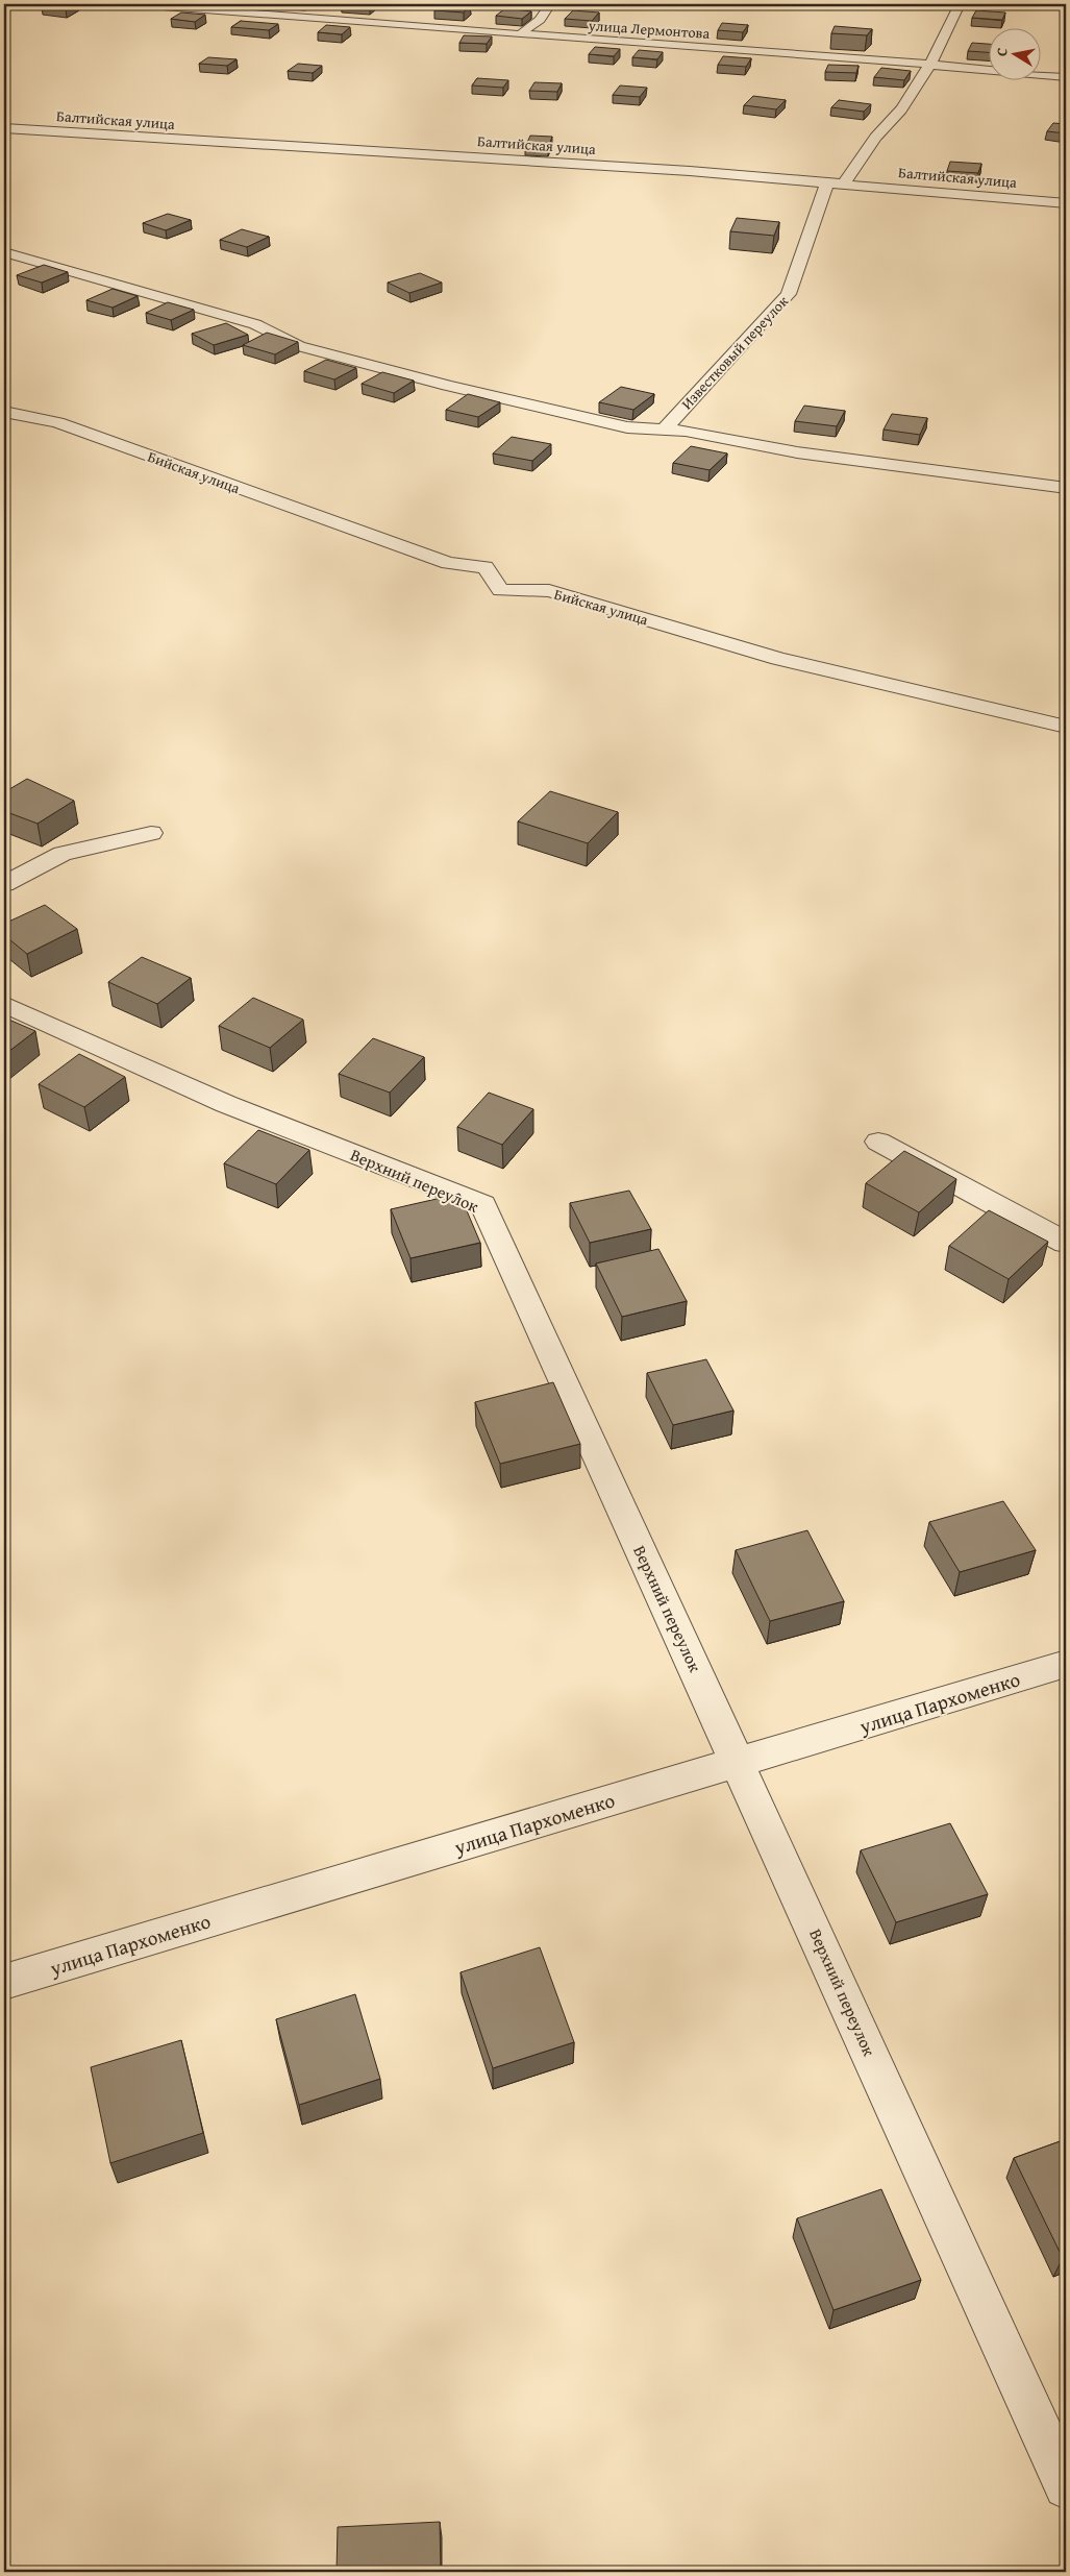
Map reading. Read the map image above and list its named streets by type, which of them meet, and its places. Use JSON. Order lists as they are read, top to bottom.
{
  "streets": {
    "street": [
      "улица Лермонтова",
      "Балтийская улица",
      "Известковый переулок",
      "Бийская улица",
      "Верхний переулок",
      "улица Пархоменко"
    ]
  },
  "crossings": [
    ["Балтийская улица", "Известковый переулок"],
    ["Верхний переулок", "улица Пархоменко"]
  ],
  "north": "left"
}
